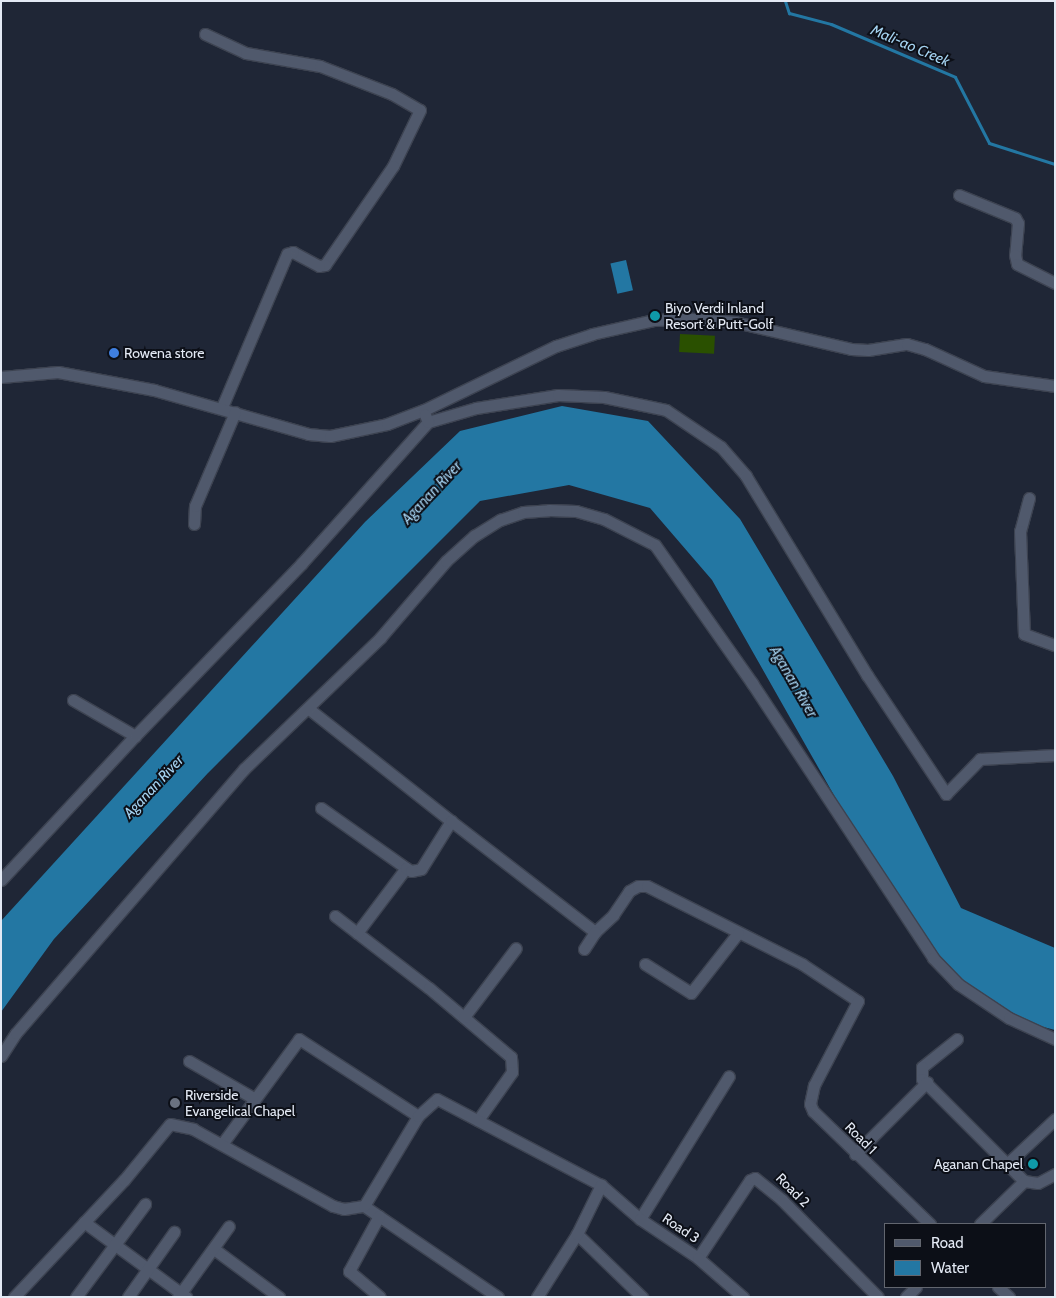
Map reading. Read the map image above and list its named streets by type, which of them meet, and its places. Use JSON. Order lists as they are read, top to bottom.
{
  "streets": {
    "street": ["Road 1", "Road 2", "Road 3"]
  },
  "crossings": [
    ["Road 2", "Road 3"]
  ],
  "water": ["Mali-ao Creek", "Aganan River"],
  "places": [
    "Biyo Verdi Inland Resort & Putt-Golf",
    "Rowena store",
    "Riverside Evangelical Chapel",
    "Aganan Chapel"
  ],
  "legend": ["Road", "Water"]
}
